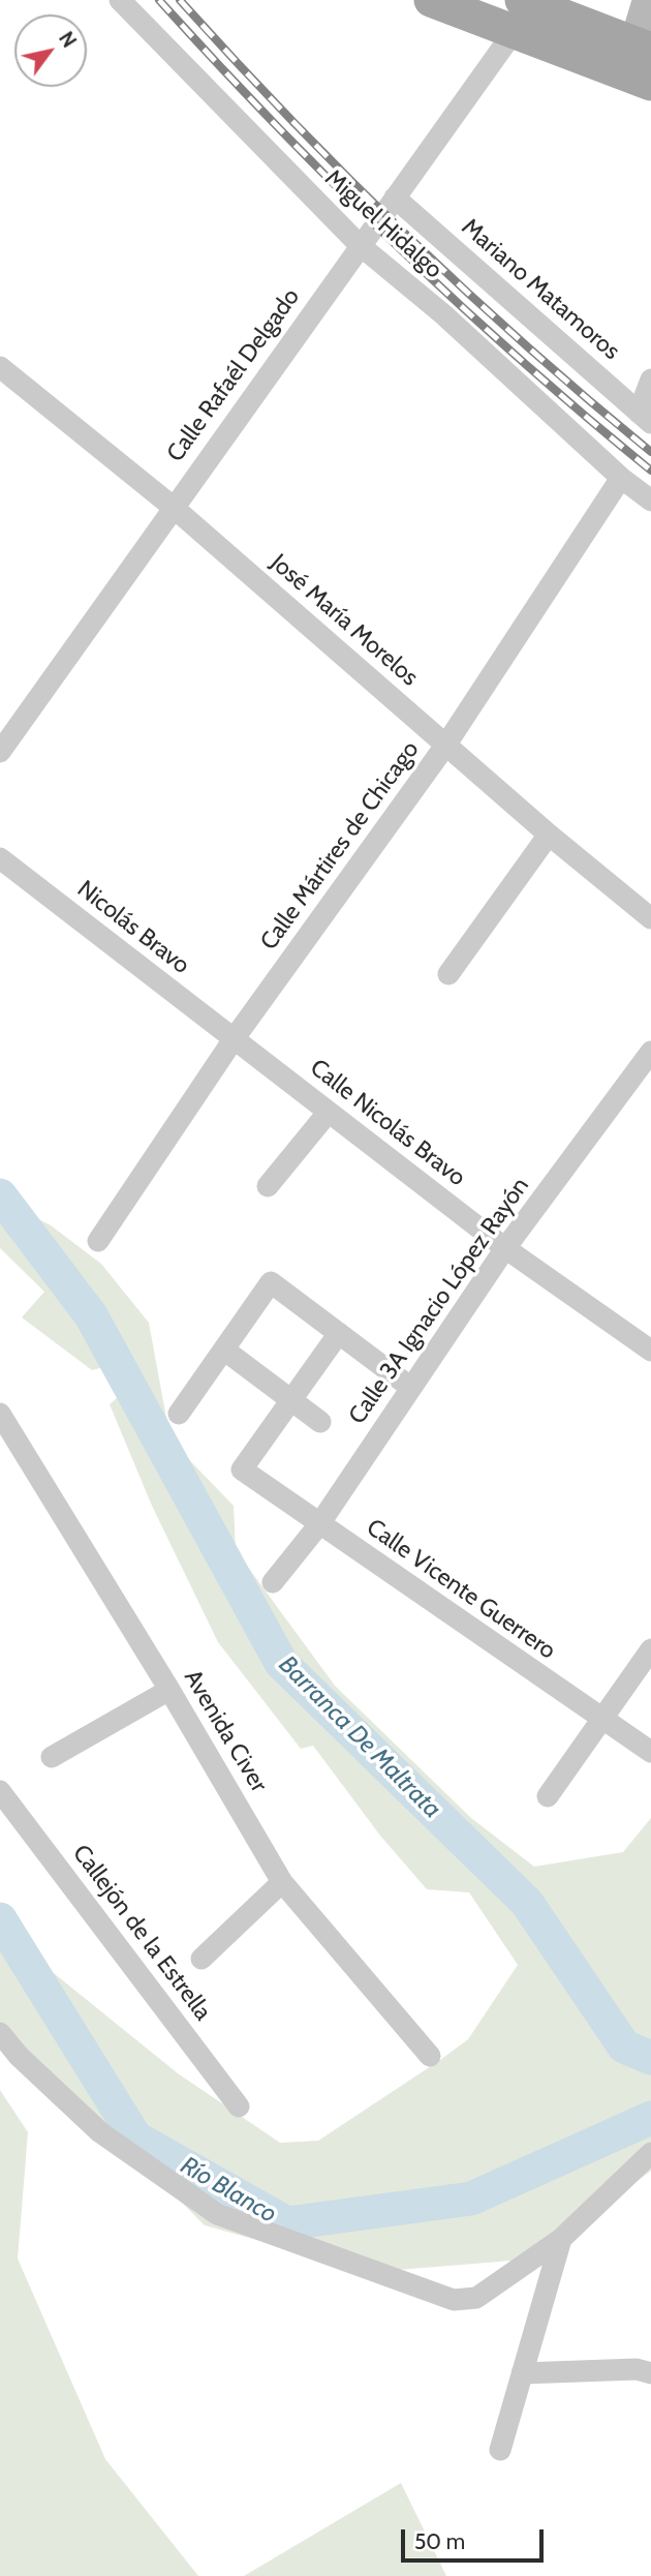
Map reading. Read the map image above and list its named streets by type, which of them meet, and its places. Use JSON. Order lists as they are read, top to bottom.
{
  "streets": {
    "street": [
      "Miguel Hidalgo",
      "Mariano Matamoros",
      "Calle Rafaél Delgado",
      "José María Morelos",
      "Calle Mártires de Chicago",
      "Nicolás Bravo",
      "Calle Nicolás Bravo",
      "Calle 3A Ignacio López Rayón",
      "Calle Vicente Guerrero",
      "Avenida Civer",
      "Callejón de la Estrella"
    ]
  },
  "crossings": [
    ["Miguel Hidalgo", "Calle Rafaél Delgado"],
    ["Miguel Hidalgo", "Calle Mártires de Chicago"],
    ["Mariano Matamoros", "Calle Rafaél Delgado"],
    ["Calle Rafaél Delgado", "José María Morelos"],
    ["José María Morelos", "Calle Mártires de Chicago"],
    ["Calle Mártires de Chicago", "Nicolás Bravo"],
    ["Calle Mártires de Chicago", "Calle Nicolás Bravo"],
    ["Nicolás Bravo", "Calle Nicolás Bravo"],
    ["Calle Nicolás Bravo", "Calle 3A Ignacio López Rayón"],
    ["Calle 3A Ignacio López Rayón", "Calle Vicente Guerrero"]
  ],
  "water": ["Barranca De Maltrata", "Río Blanco"],
  "scale_bar": "50 m",
  "north": "top right"
}
